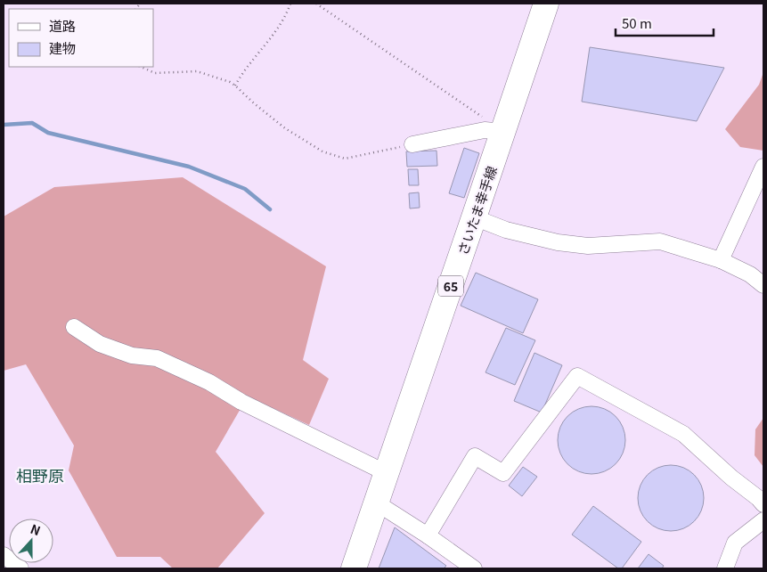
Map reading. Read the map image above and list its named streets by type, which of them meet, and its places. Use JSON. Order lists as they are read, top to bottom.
{
  "streets": {
    "main road": ["さいたま幸手線", "65"]
  },
  "districts": ["相野原"],
  "legend": ["道路", "建物"],
  "scale_bar": "50 m",
  "north": "top"
}
